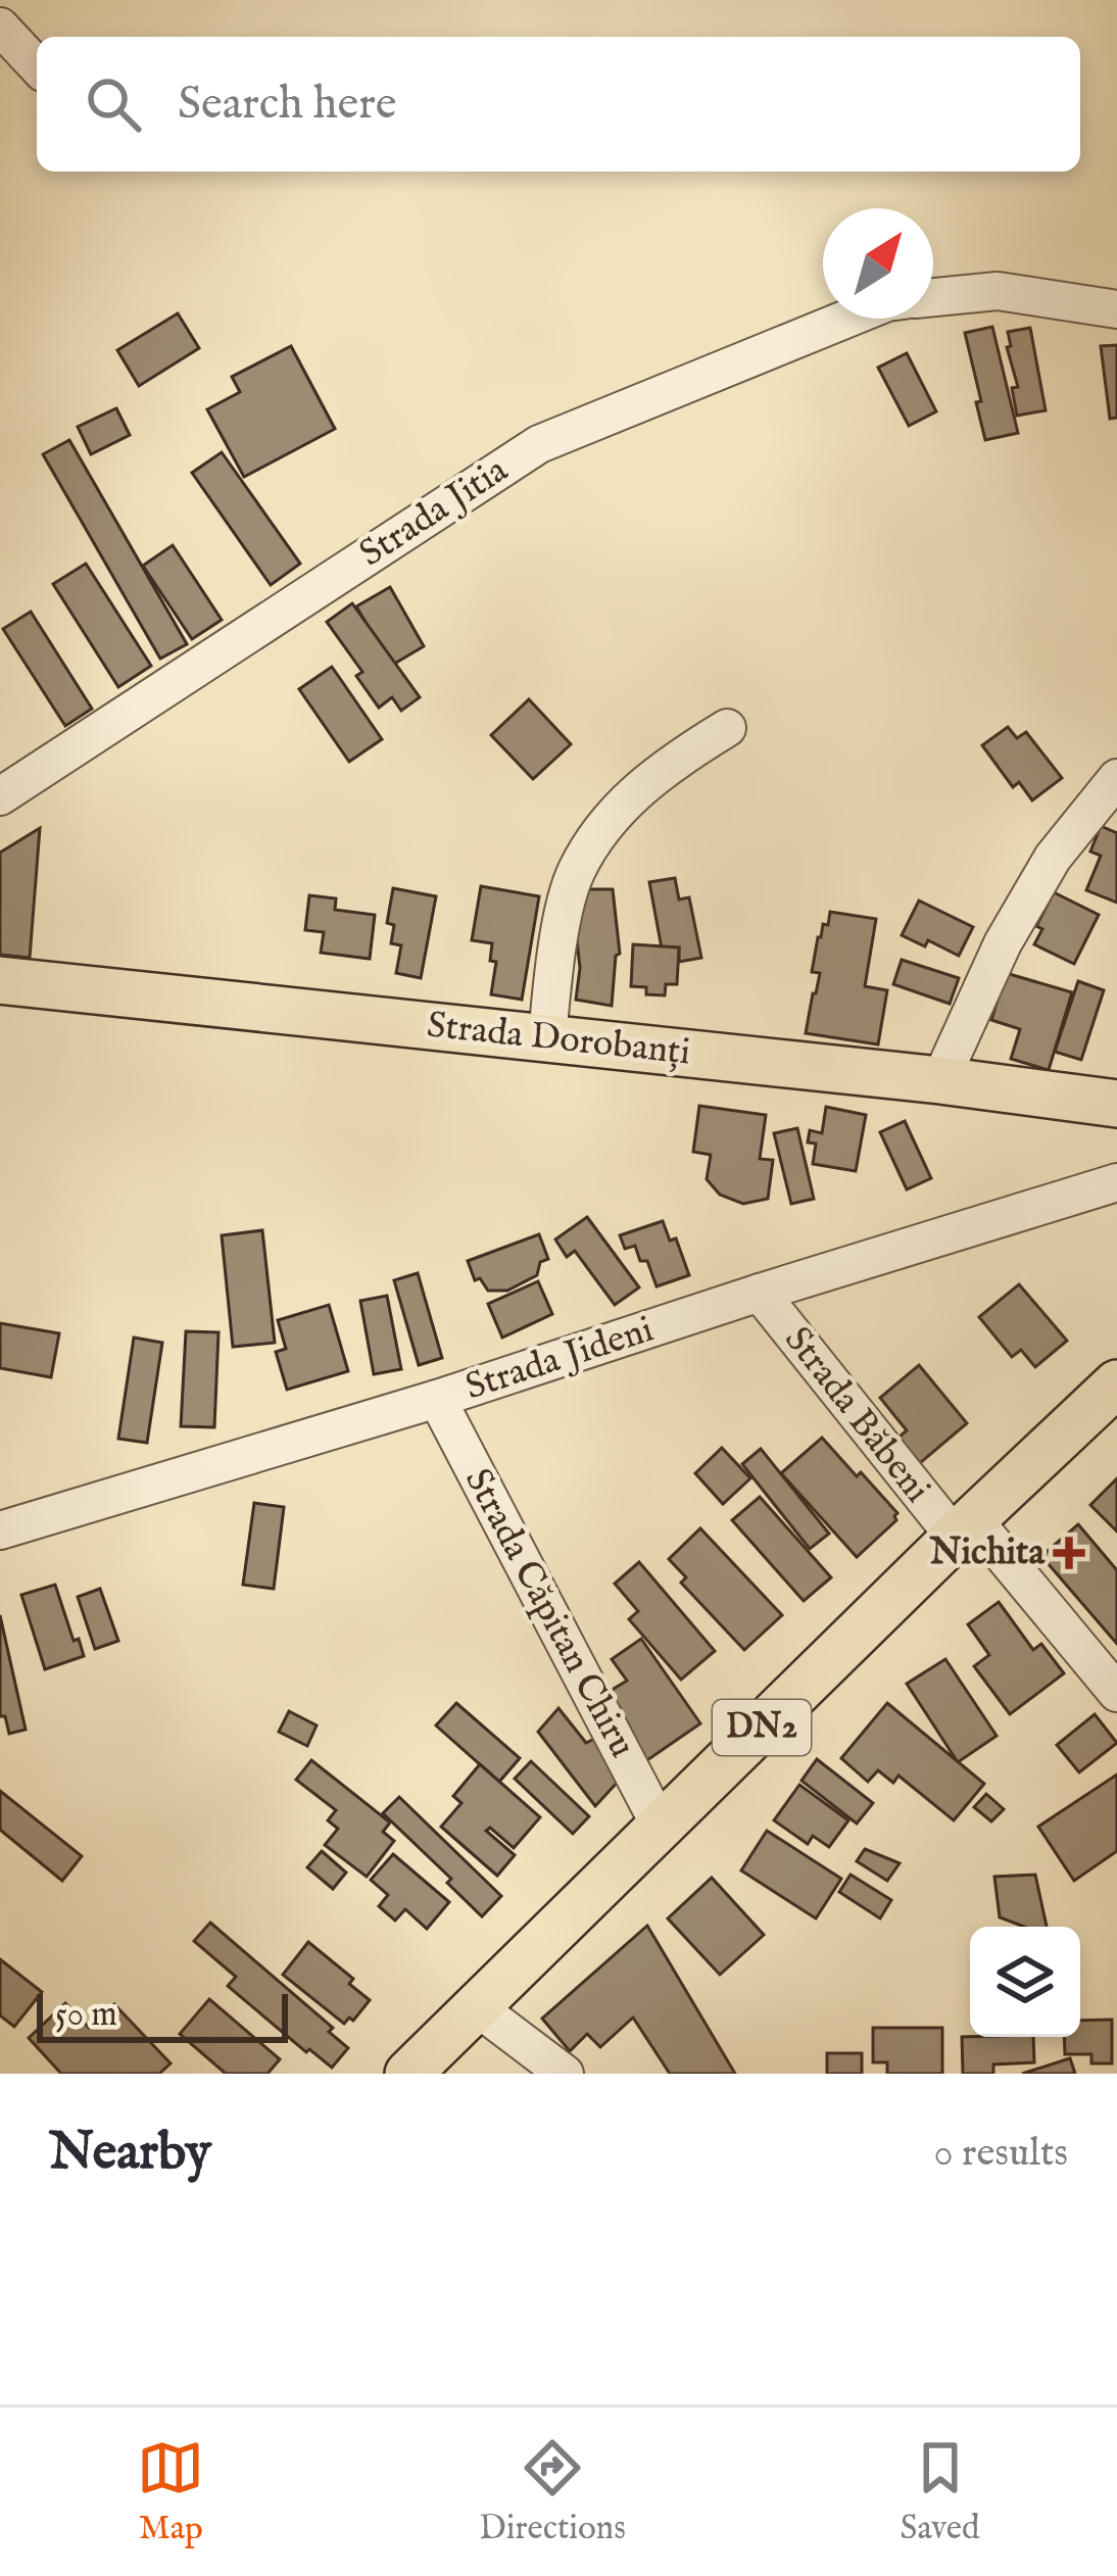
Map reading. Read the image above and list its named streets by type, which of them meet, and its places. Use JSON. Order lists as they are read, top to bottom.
{
  "streets": {
    "main road": ["Strada Dorobanți", "DN2"],
    "street": [
      "Strada Jitia",
      "Strada Jideni",
      "Strada Băbeni",
      "Strada Căpitan Chiru"
    ]
  },
  "crossings": [
    ["Strada Jideni", "Strada Băbeni"],
    ["Strada Jideni", "Strada Căpitan Chiru"],
    ["Strada Băbeni", "DN2"],
    ["Strada Căpitan Chiru", "DN2"]
  ],
  "places": {
    "health": ["Nichita"]
  },
  "scale_bar": "50 m",
  "north": "top right",
  "page": {
    "search": "Search here",
    "scale": "50 m",
    "heading": ["Nearby", "0 results"],
    "nav": ["Map", "Directions", "Saved"]
  }
}
